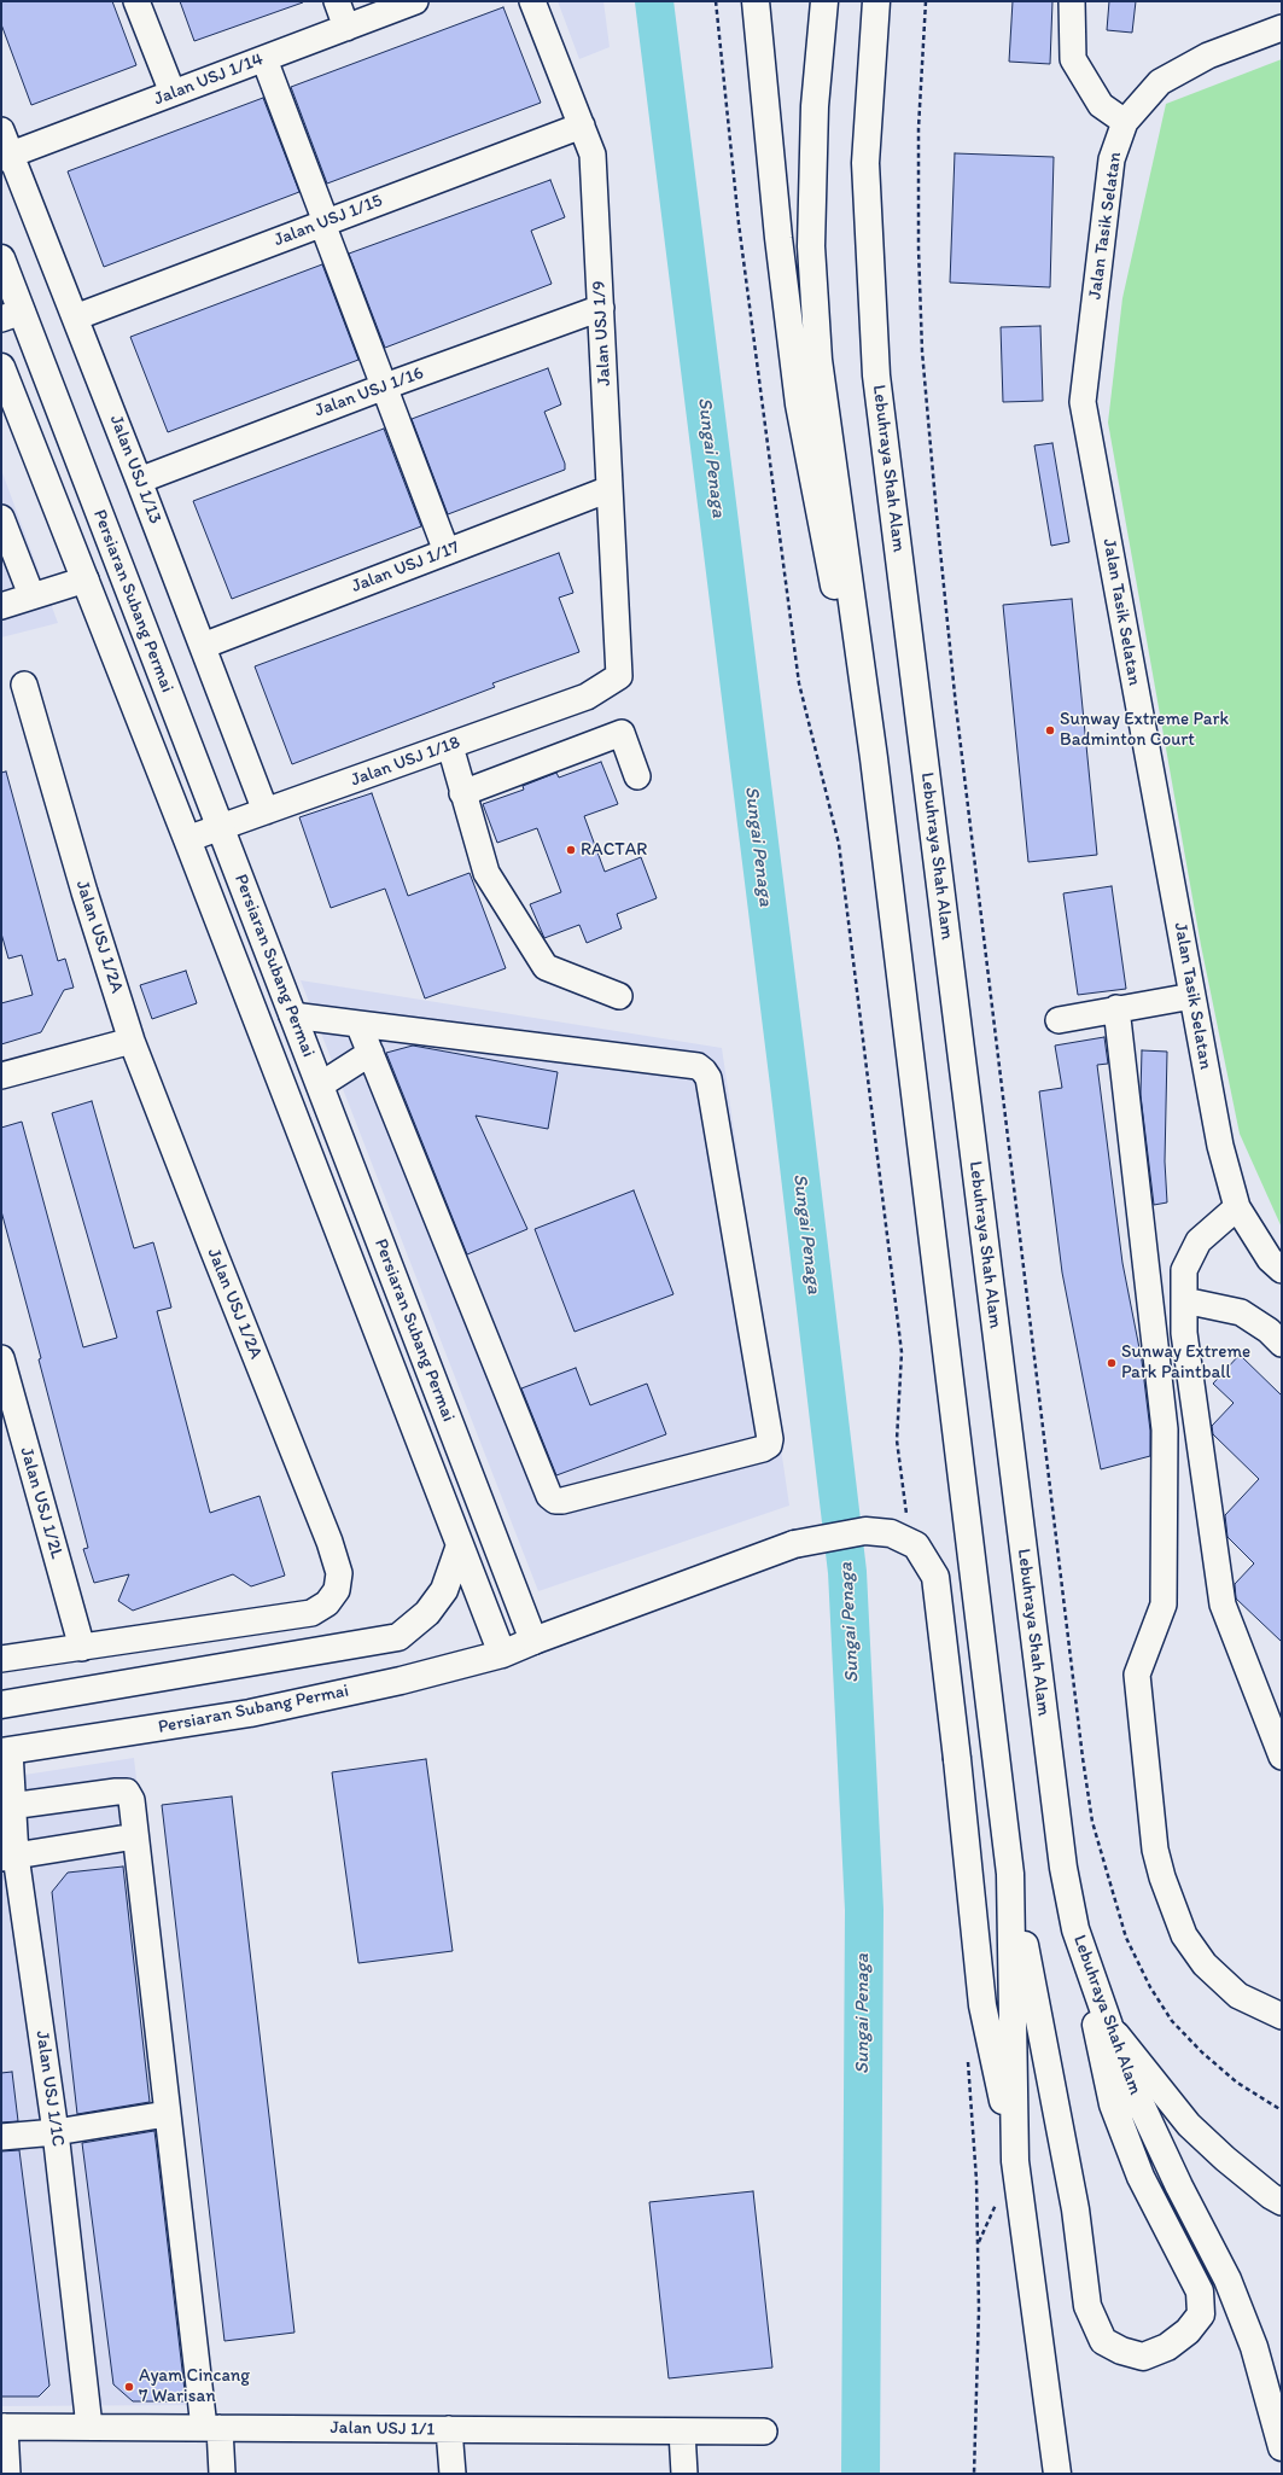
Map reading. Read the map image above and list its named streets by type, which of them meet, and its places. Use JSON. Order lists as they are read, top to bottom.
{
  "streets": {
    "main road": ["Lebuhraya Shah Alam", "Persiaran Subang Permai"],
    "street": [
      "Jalan USJ 1/14",
      "Jalan USJ 1/15",
      "Jalan Tasik Selatan",
      "Jalan USJ 1/9",
      "Jalan USJ 1/16",
      "Jalan USJ 1/13",
      "Jalan USJ 1/17",
      "Jalan USJ 1/18",
      "Jalan USJ 1/2A",
      "Jalan USJ 1/2L",
      "Jalan USJ 1/1C",
      "Jalan USJ 1/1"
    ]
  },
  "crossings": [
    ["Jalan USJ 1/14", "Jalan USJ 1/13"],
    ["Jalan USJ 1/15", "Jalan USJ 1/9"],
    ["Jalan USJ 1/15", "Jalan USJ 1/13"],
    ["Jalan USJ 1/9", "Jalan USJ 1/16"],
    ["Jalan USJ 1/9", "Jalan USJ 1/17"],
    ["Jalan USJ 1/9", "Jalan USJ 1/18"],
    ["Jalan USJ 1/16", "Jalan USJ 1/13"],
    ["Jalan USJ 1/13", "Jalan USJ 1/17"],
    ["Jalan USJ 1/13", "Jalan USJ 1/18"],
    ["Persiaran Subang Permai", "Jalan USJ 1/18"],
    ["Persiaran Subang Permai", "Jalan USJ 1/1C"],
    ["Jalan USJ 1/2A", "Jalan USJ 1/2L"],
    ["Jalan USJ 1/1C", "Jalan USJ 1/1"]
  ],
  "water": ["Sungai Penaga"],
  "places": [
    "Sunway Extreme Park Badminton Court",
    "RACTAR",
    "Sunway Extreme Park Paintball",
    "Ayam Cincang 7 Warisan"
  ]
}
